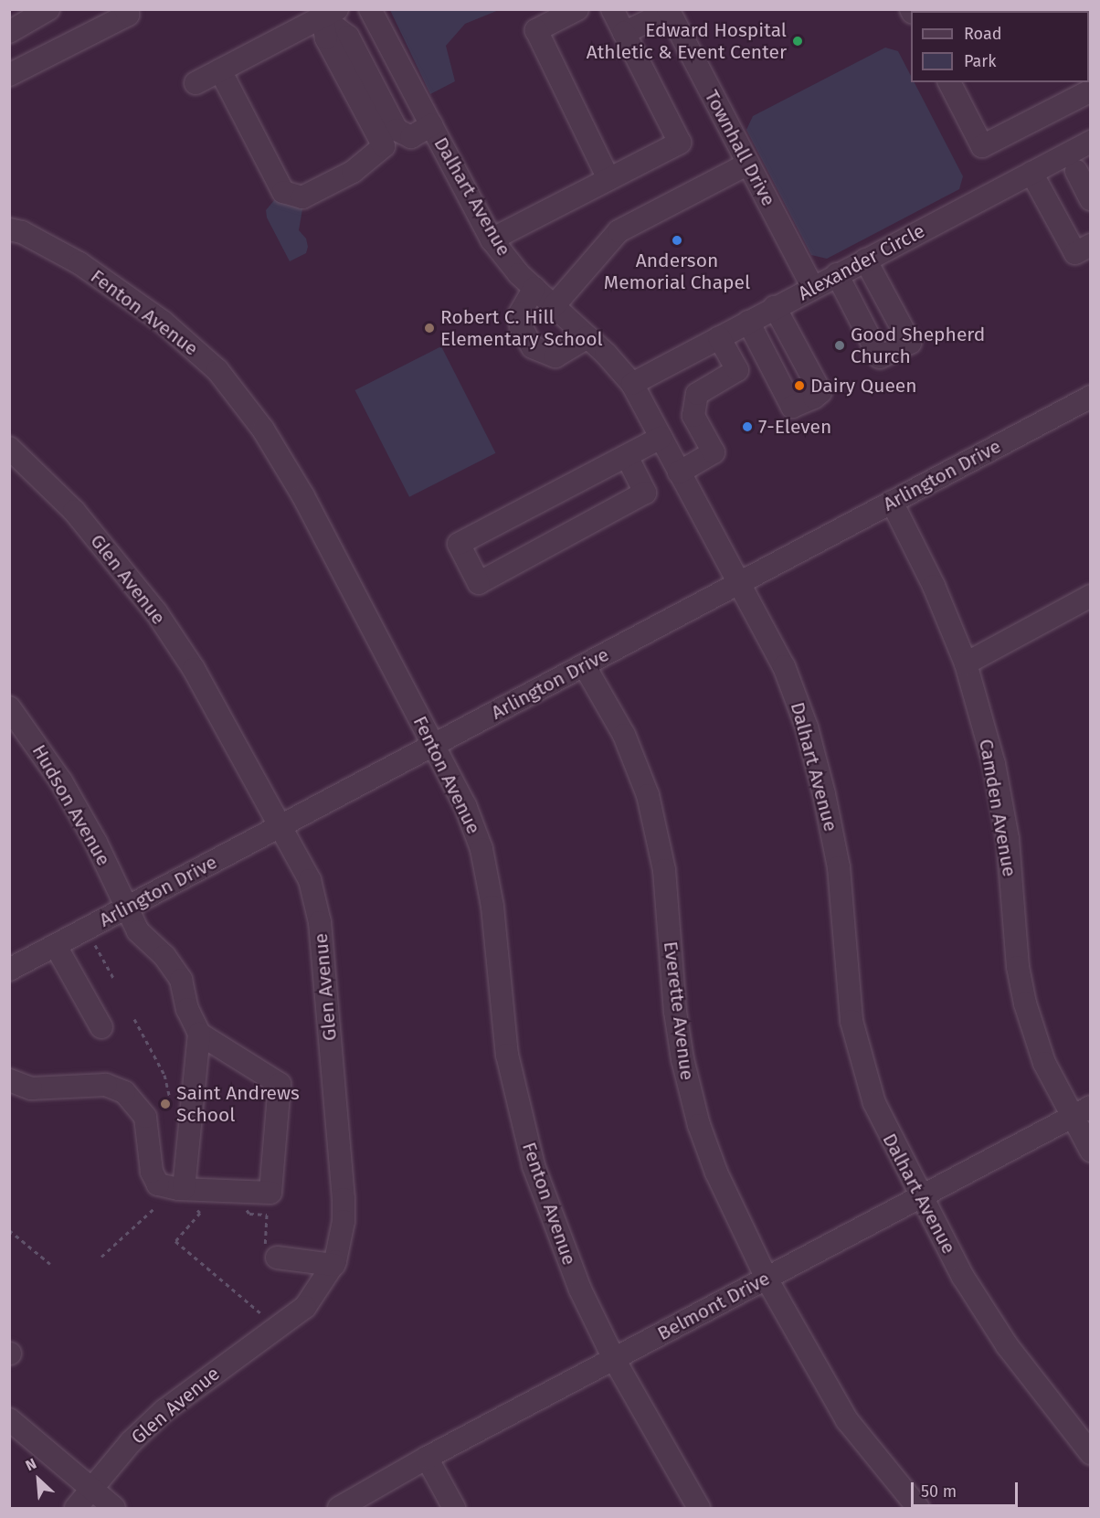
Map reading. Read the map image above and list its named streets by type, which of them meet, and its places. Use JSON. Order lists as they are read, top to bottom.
{
  "streets": {
    "street": [
      "Townhall Drive",
      "Dalhart Avenue",
      "Alexander Circle",
      "Fenton Avenue",
      "Arlington Drive",
      "Glen Avenue",
      "Hudson Avenue",
      "Camden Avenue",
      "Everette Avenue",
      "Belmont Drive"
    ]
  },
  "crossings": [
    ["Townhall Drive", "Alexander Circle"],
    ["Dalhart Avenue", "Alexander Circle"],
    ["Dalhart Avenue", "Arlington Drive"],
    ["Dalhart Avenue", "Belmont Drive"],
    ["Fenton Avenue", "Arlington Drive"],
    ["Fenton Avenue", "Belmont Drive"],
    ["Arlington Drive", "Glen Avenue"],
    ["Arlington Drive", "Hudson Avenue"],
    ["Arlington Drive", "Camden Avenue"],
    ["Arlington Drive", "Everette Avenue"],
    ["Camden Avenue", "Belmont Drive"],
    ["Everette Avenue", "Belmont Drive"]
  ],
  "places": [
    "Edward Hospital Athletic & Event Center",
    "Anderson Memorial Chapel",
    "Robert C. Hill Elementary School",
    "Good Shepherd Church",
    "Dairy Queen",
    "7-Eleven",
    "Saint Andrews School"
  ],
  "legend": ["Road", "Park"],
  "scale_bar": "50 m",
  "north": "top left"
}
